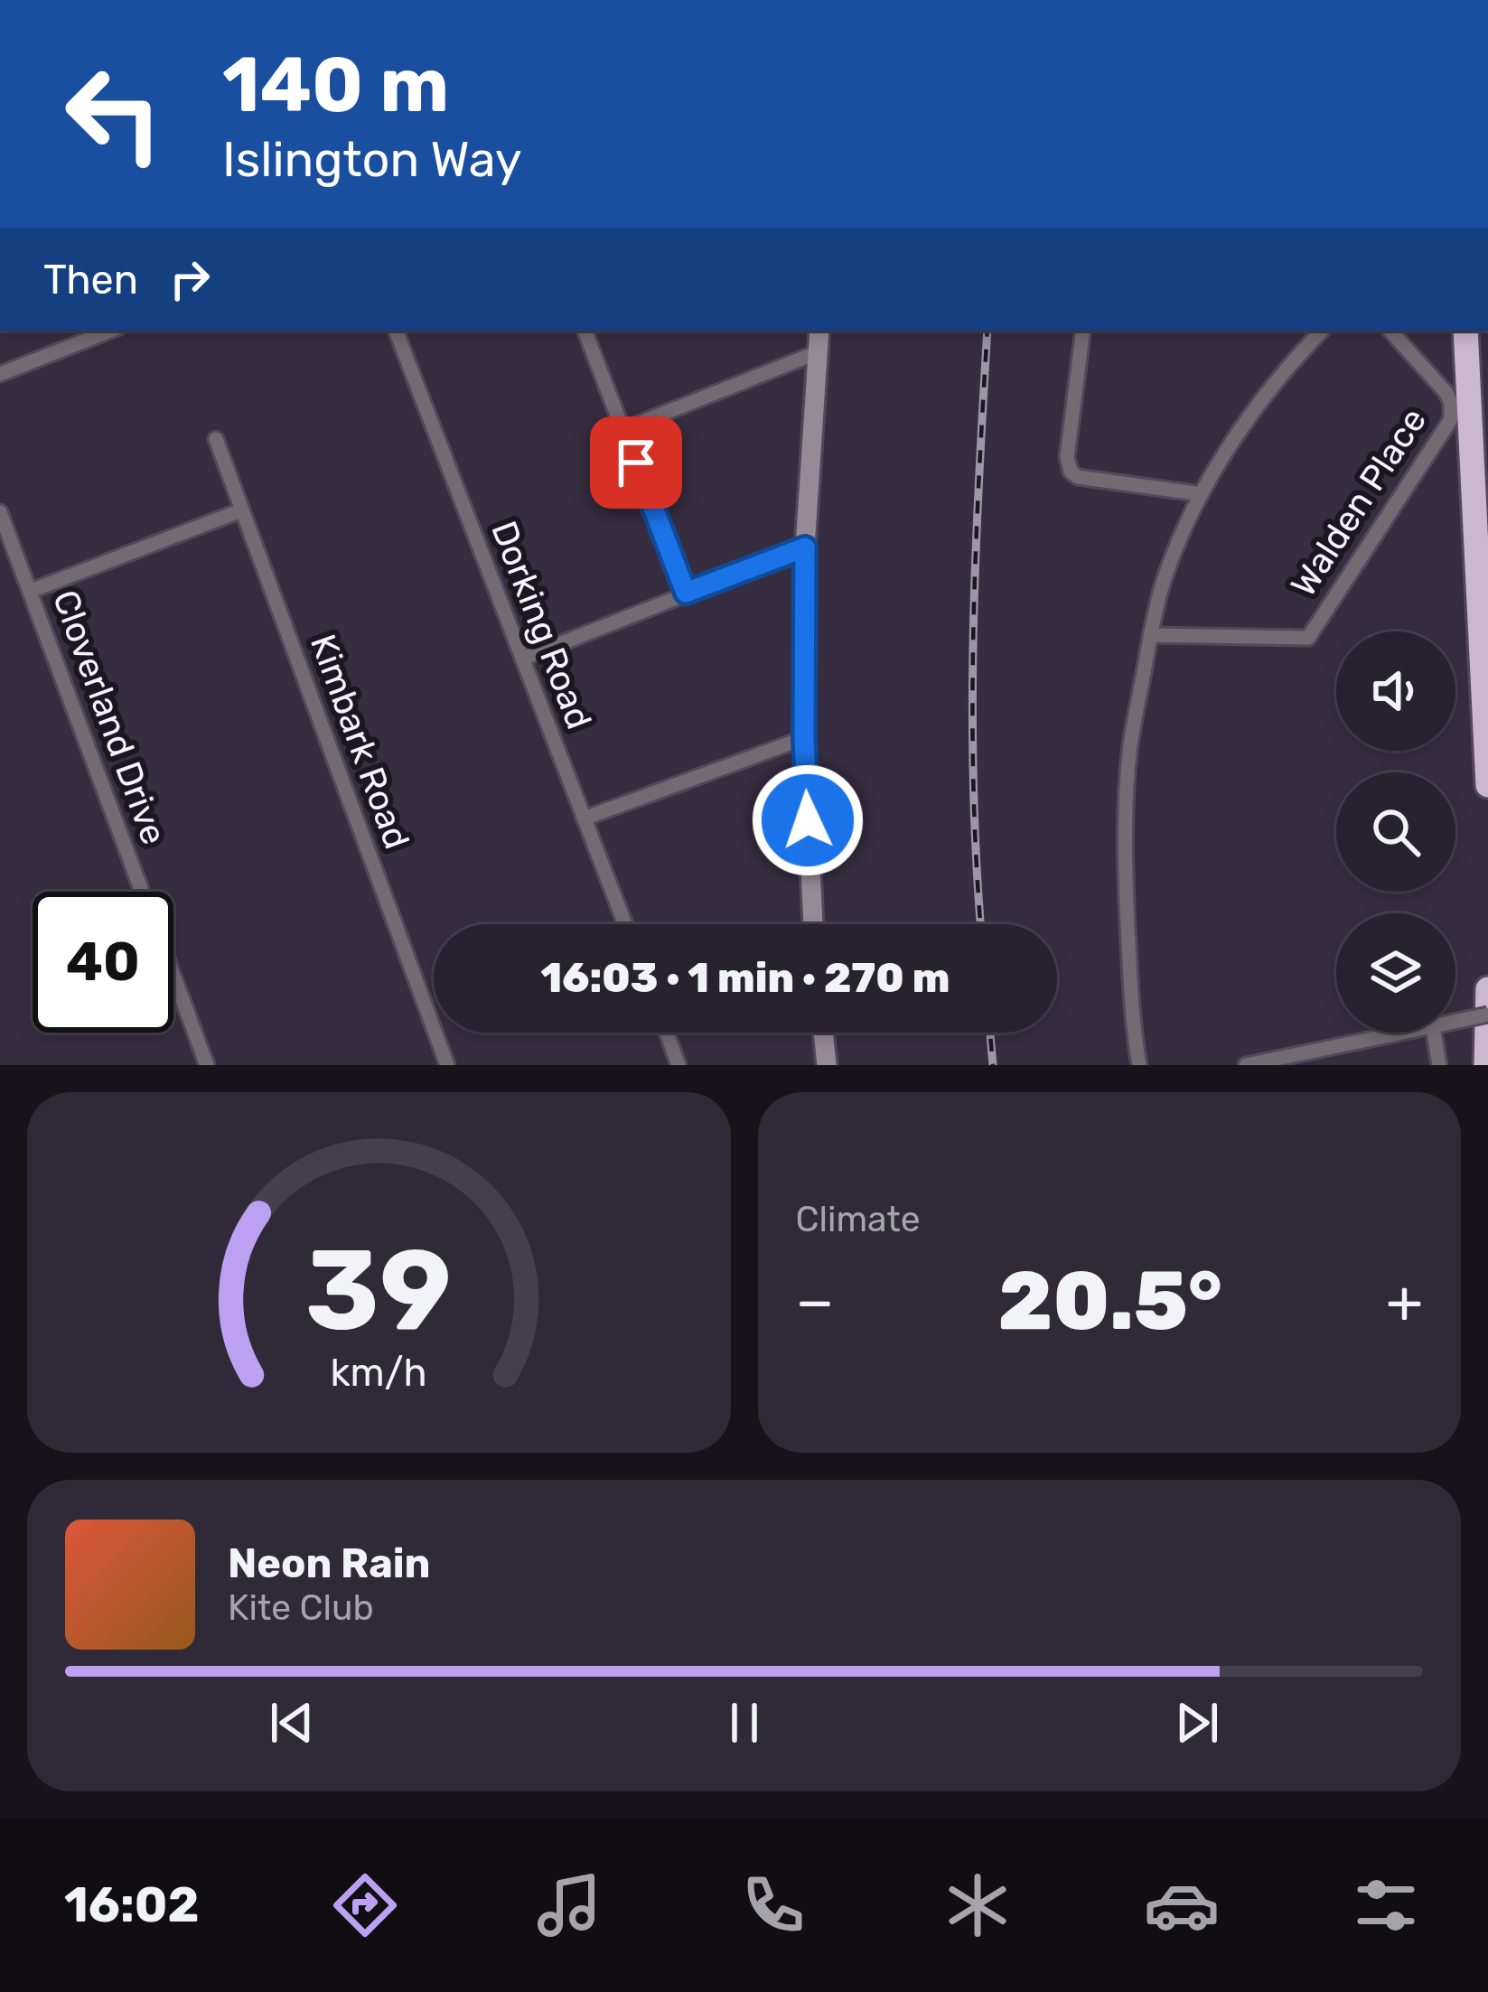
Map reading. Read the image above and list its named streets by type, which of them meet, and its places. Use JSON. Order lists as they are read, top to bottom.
{
  "streets": {
    "street": [
      "Walden Place",
      "Dorking Road",
      "Cloverland Drive",
      "Kimbark Road"
    ]
  },
  "page": {
    "turn": ["140 m", "Islington Way"],
    "then": "Then",
    "limit": "40",
    "trip": "16:03 · 1 min · 270 m",
    "tile": "Climate",
    "heat": ["−", "20.5°", "+"],
    "song": ["Neon Rain", "Kite Club"],
    "tabs": "16:02",
    "gauge": ["39", "km/h"]
  }
}
